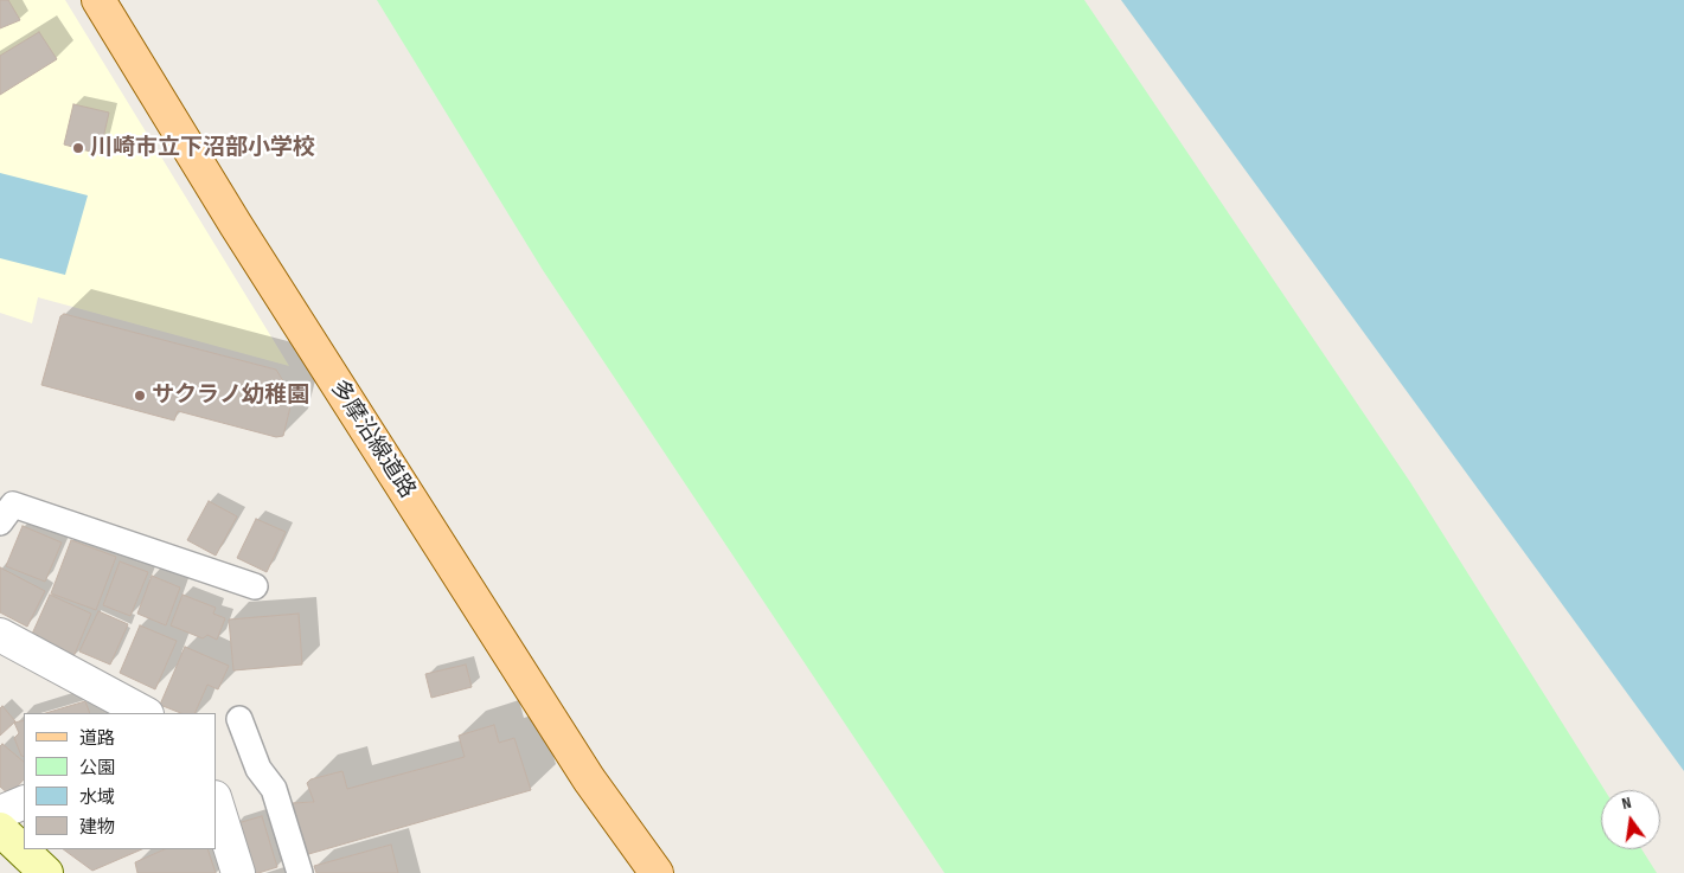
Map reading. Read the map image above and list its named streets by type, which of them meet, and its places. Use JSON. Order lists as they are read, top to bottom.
{
  "streets": {
    "main road": ["多摩沿線道路"]
  },
  "places": ["川崎市立下沼部小学校", "サクラノ幼稚園"],
  "legend": [
    "道路",
    "公園",
    "水域",
    "建物"
  ],
  "north": "top"
}
